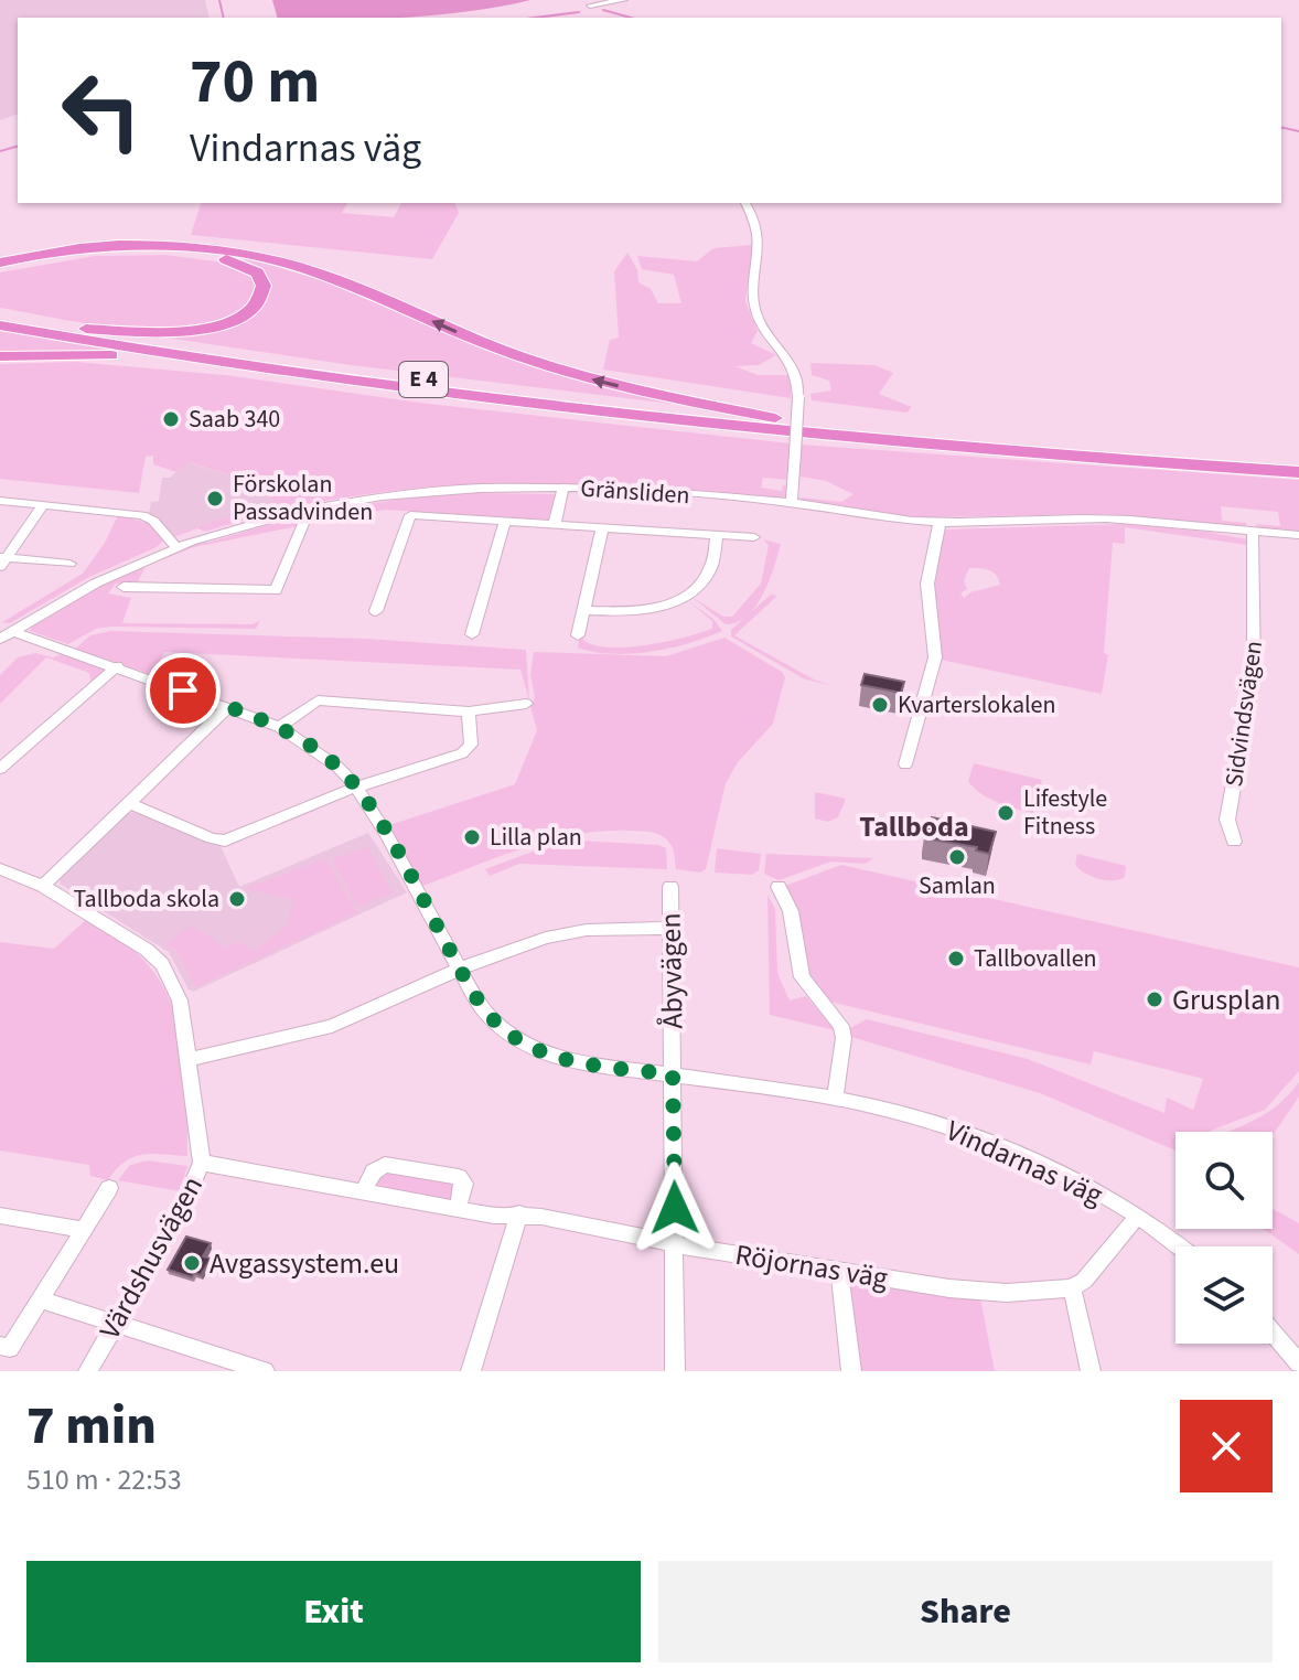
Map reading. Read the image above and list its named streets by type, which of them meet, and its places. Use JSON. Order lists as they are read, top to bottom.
{
  "streets": {
    "highway": ["E 4"],
    "street": [
      "Gränsliden",
      "Sidvindsvägen",
      "Åbyvägen",
      "Vindarnas väg",
      "Värdshusvägen",
      "Röjornas väg"
    ]
  },
  "crossings": [
    ["Gränsliden", "Sidvindsvägen"],
    ["Gränsliden", "Vindarnas väg"],
    ["Åbyvägen", "Vindarnas väg"],
    ["Åbyvägen", "Röjornas väg"],
    ["Värdshusvägen", "Röjornas väg"]
  ],
  "districts": ["Tallboda"],
  "places": [
    "Saab 340",
    "Förskolan Passadvinden",
    "Kvarterslokalen",
    "Lifestyle Fitness",
    "Lilla plan",
    "Samlan",
    "Tallboda skola",
    "Tallbovallen",
    "Grusplan",
    "Avgassystem.eu"
  ],
  "page": {
    "turn": ["70 m", "Vindarnas väg"],
    "heading": ["7 min", "510 m · 22:53"],
    "buttons": ["Exit", "Share"]
  }
}
